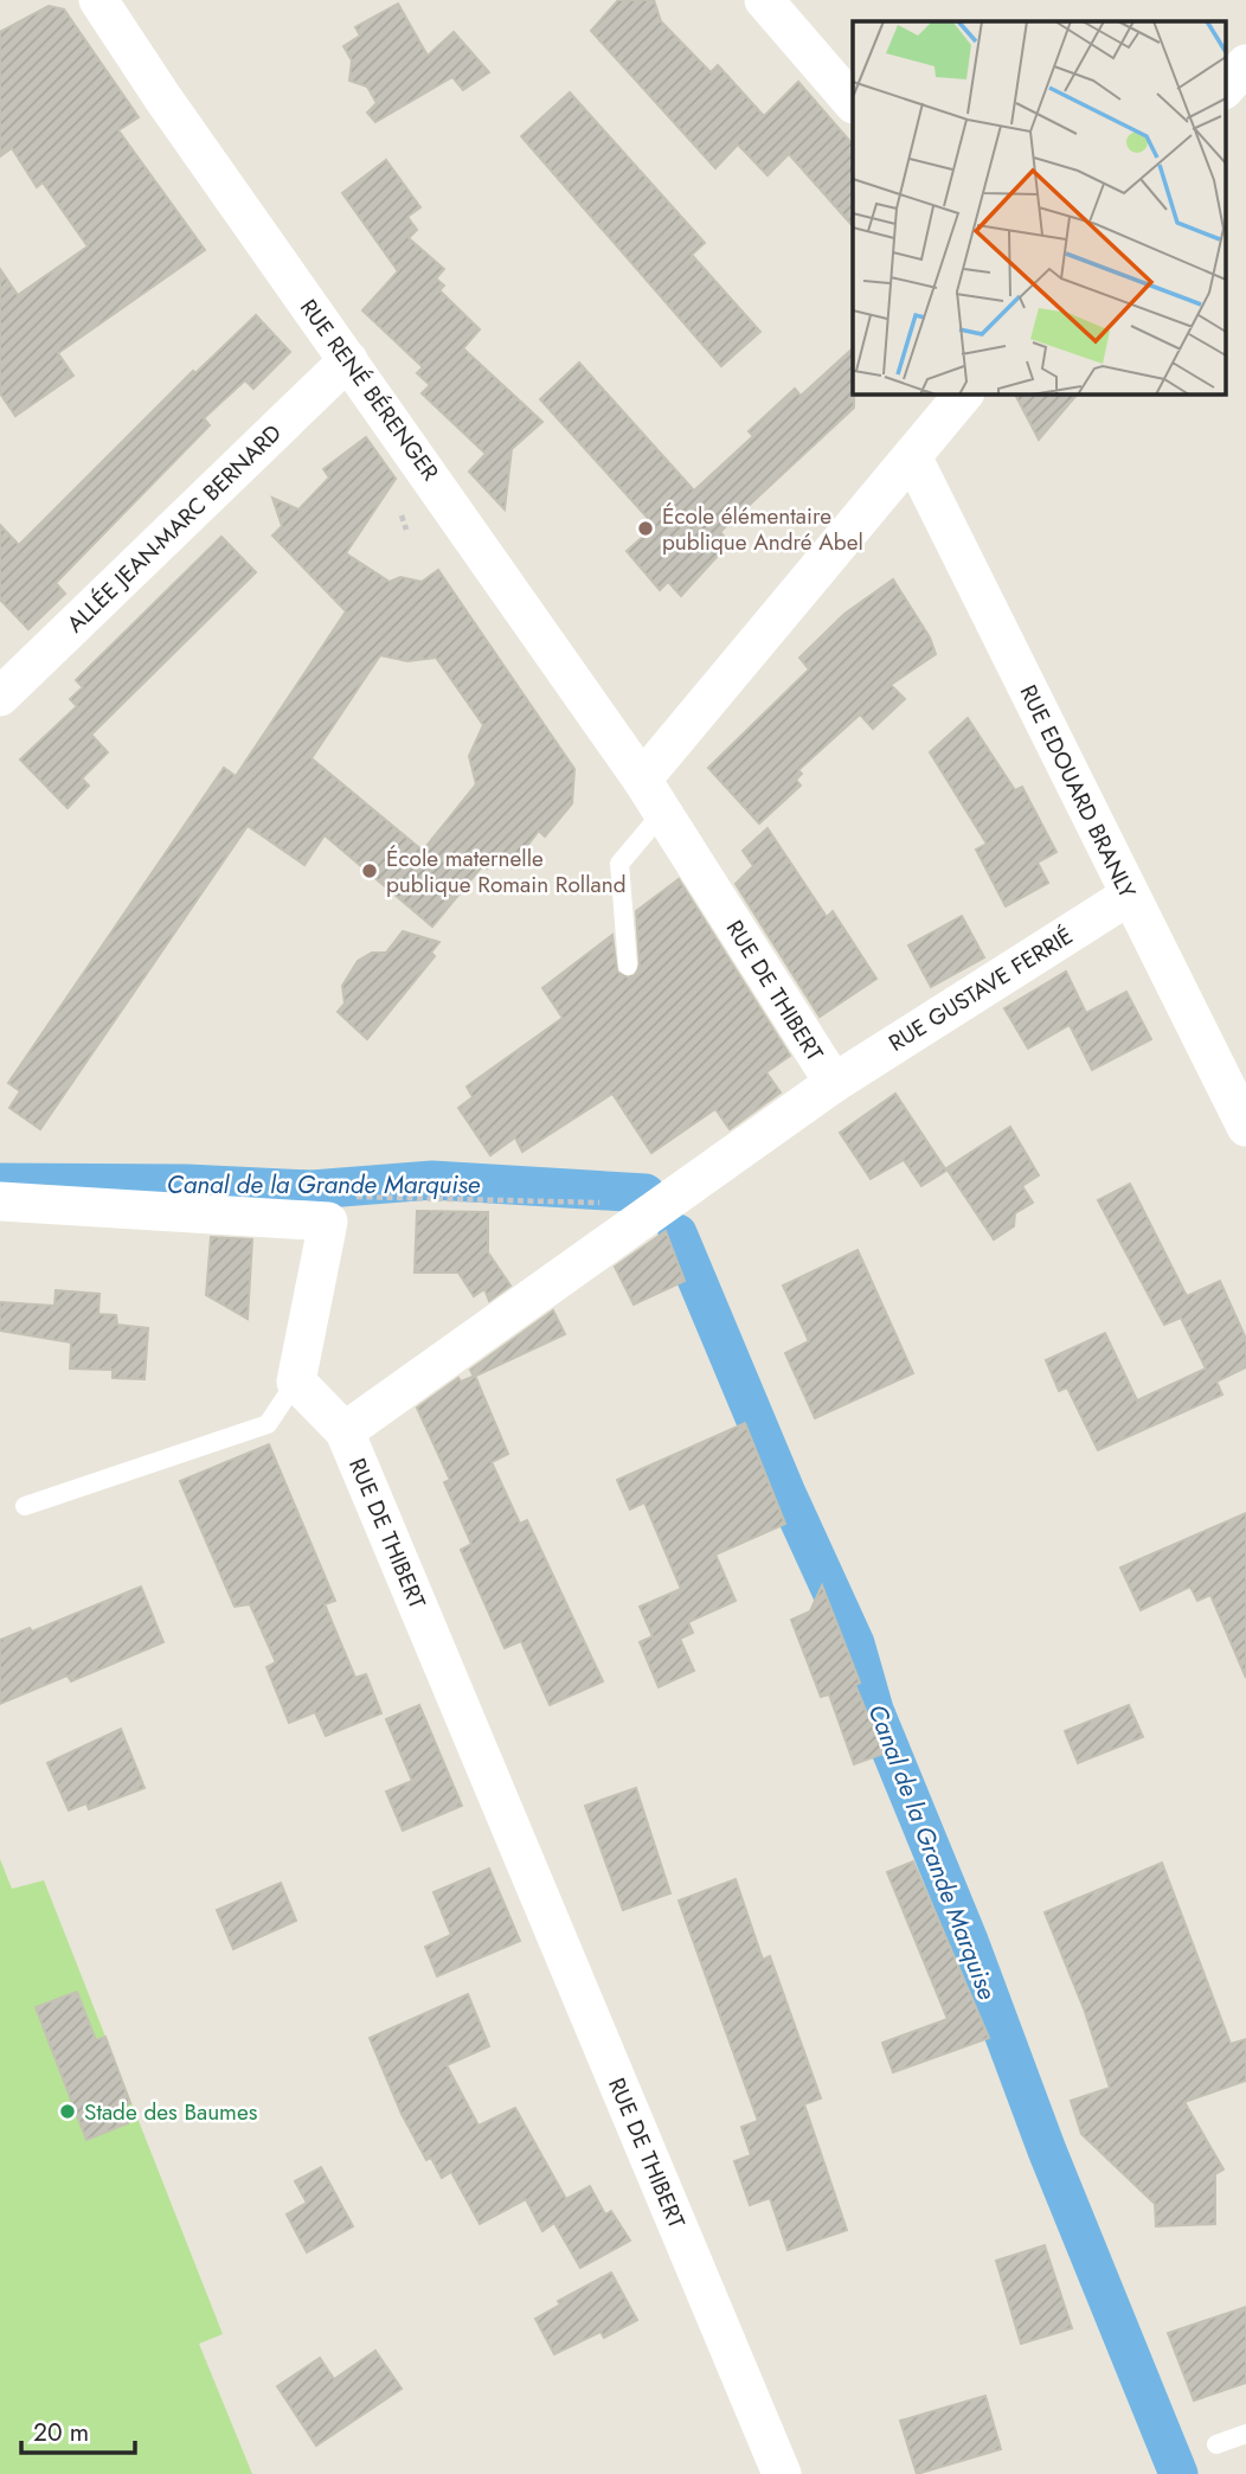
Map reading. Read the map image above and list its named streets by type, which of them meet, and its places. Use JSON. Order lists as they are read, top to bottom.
{
  "streets": {
    "street": [
      "RUE RENÉ BÉRENGER",
      "ALLÉE JEAN-MARC BERNARD",
      "RUE EDOUARD BRANLY",
      "RUE GUSTAVE FERRIÉ",
      "RUE DE THIBERT"
    ]
  },
  "crossings": [
    ["RUE RENÉ BÉRENGER", "ALLÉE JEAN-MARC BERNARD"],
    ["RUE RENÉ BÉRENGER", "RUE DE THIBERT"],
    ["RUE EDOUARD BRANLY", "RUE GUSTAVE FERRIÉ"],
    ["RUE GUSTAVE FERRIÉ", "RUE DE THIBERT"]
  ],
  "water": ["Canal de la Grande Marquise"],
  "places": ["École élémentaire publique André Abel", "École maternelle publique Romain Rolland", "Stade des Baumes"],
  "scale_bar": "20 m"
}
